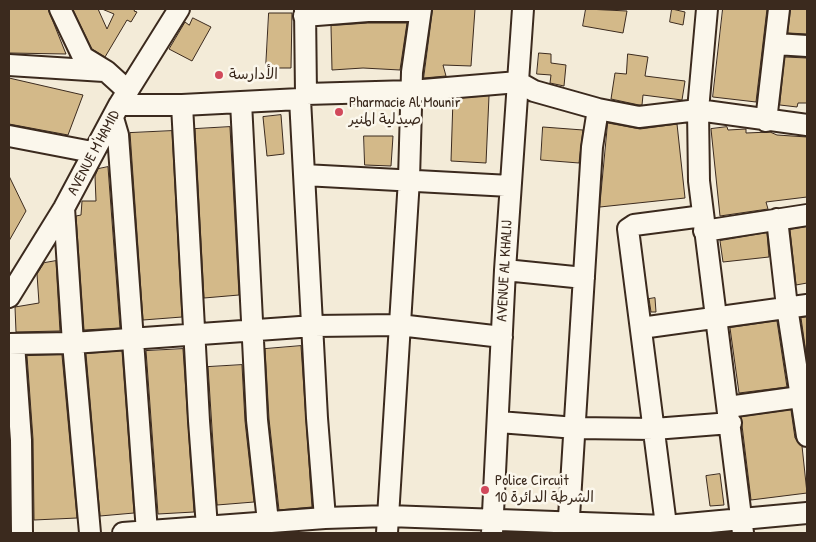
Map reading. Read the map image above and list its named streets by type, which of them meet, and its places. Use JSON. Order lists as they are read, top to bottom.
{
  "streets": {
    "street": ["AVENUE M'HAMID", "AVENUE AL KHALIJ"]
  },
  "places": ["الأدارسة", "Pharmacie Al Mounir صيدلية المنير", "Police Circuit 10 الشرطة الدائرة"]
}
